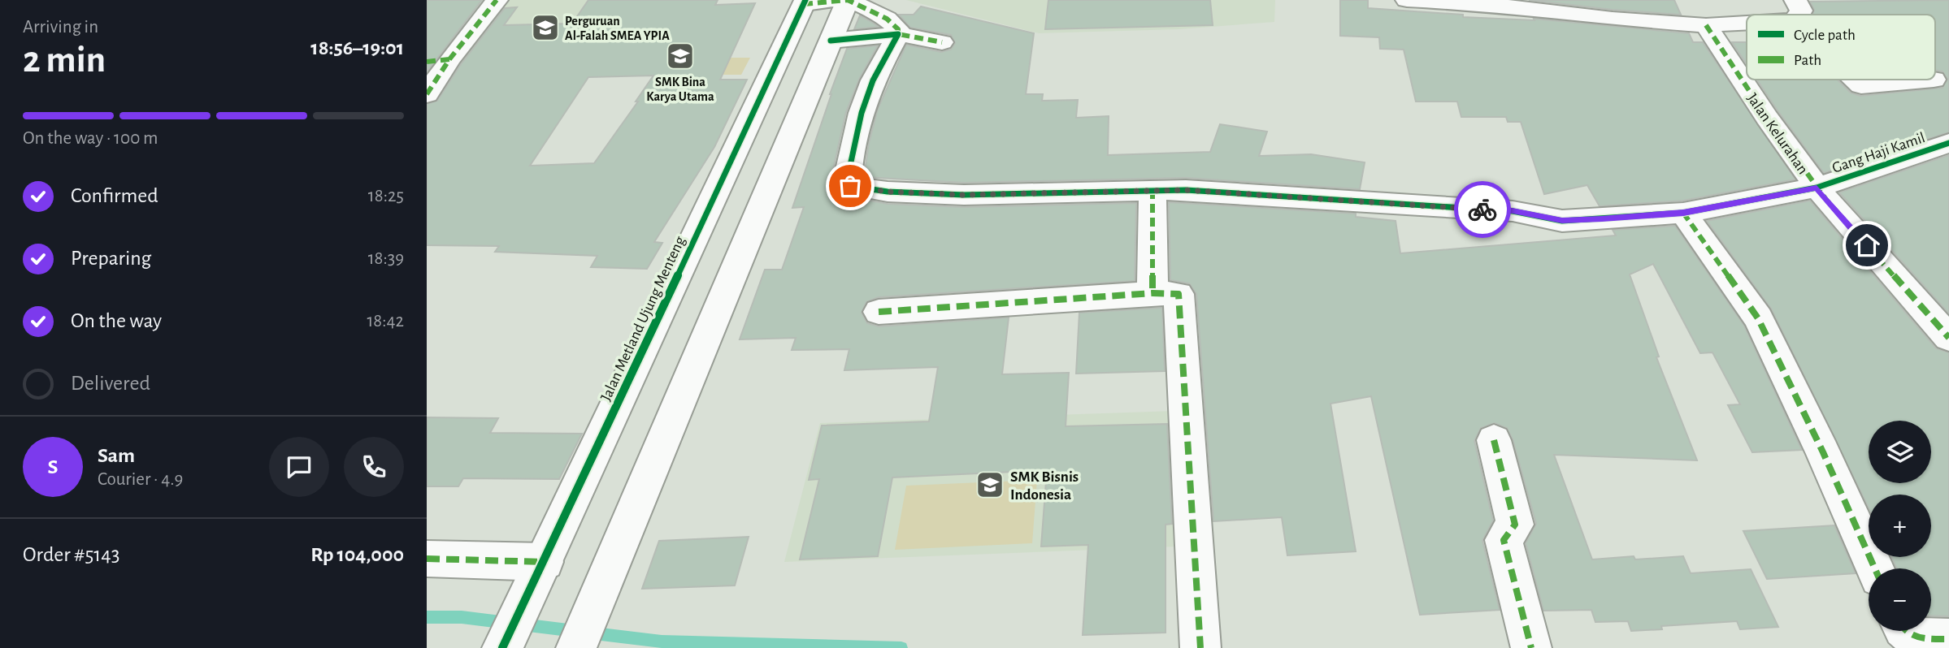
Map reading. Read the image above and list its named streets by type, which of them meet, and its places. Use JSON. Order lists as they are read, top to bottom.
{
  "streets": {
    "street": ["Jalan Kelurahan", "Gang Haji Kamil", "Jalan Metland Ujung Menteng"]
  },
  "crossings": [
    ["Jalan Kelurahan", "Gang Haji Kamil"]
  ],
  "places": {
    "school or university": ["Perguruan Al-Falah SMEA YPIA", "SMK Bina Karya Utama", "SMK Bisnis Indonesia"]
  },
  "legend": ["Cycle path", "Path"],
  "page": {
    "heading": ["2 min", "Arriving in", "18:56–19:01"],
    "panel": [
      "Sam",
      "Courier · 4.9",
      "Order #5143",
      "Rp 104,000"
    ],
    "bar": "On the way · 100 m",
    "list": [
      ["Confirmed", "18:25"],
      ["Preparing", "18:39"],
      ["On the way", "18:42"],
      "Delivered"
    ],
    "map_buttons": ["+", "−"],
    "round": "S"
  }
}
